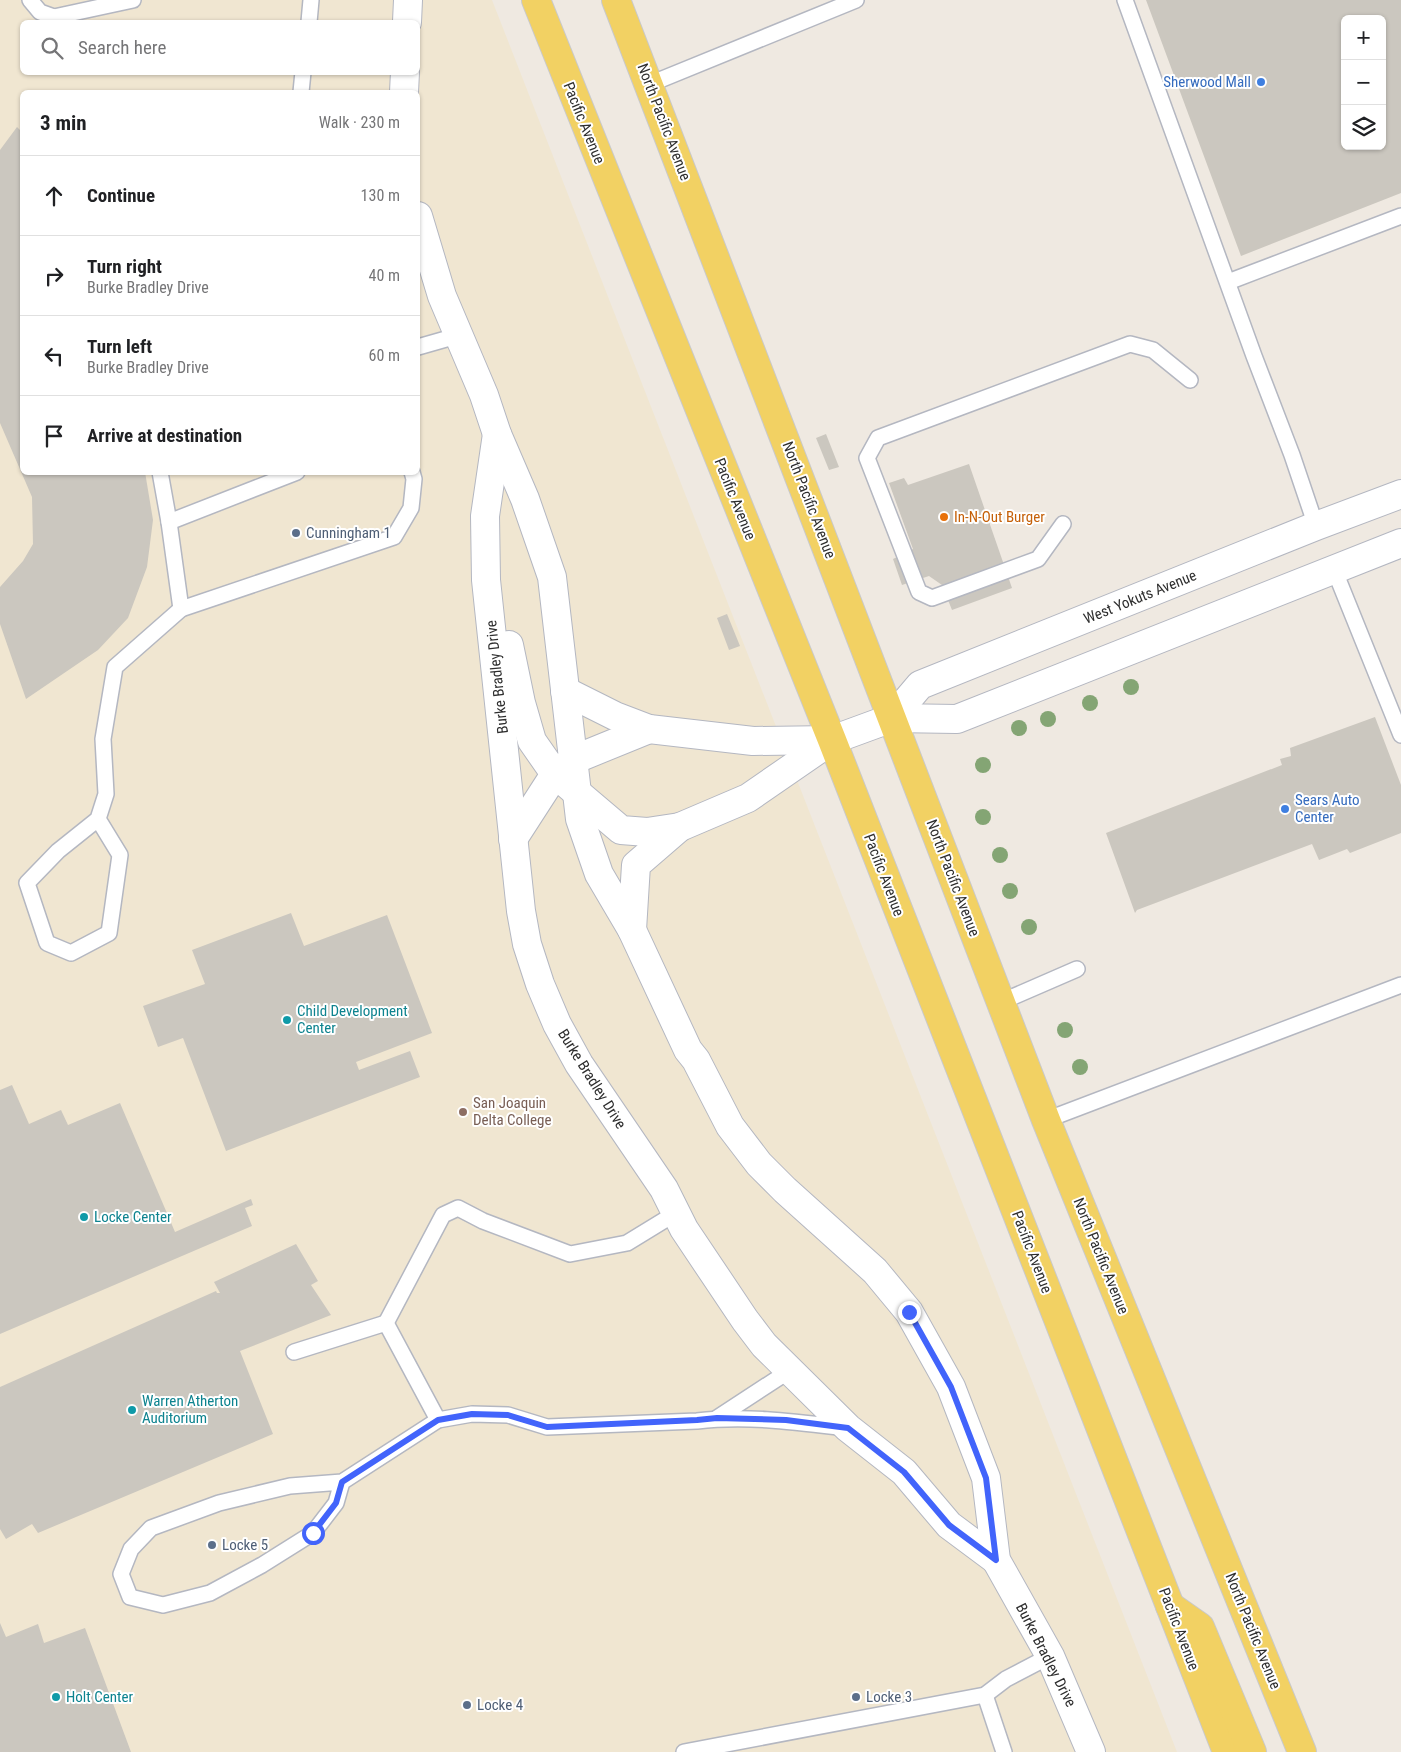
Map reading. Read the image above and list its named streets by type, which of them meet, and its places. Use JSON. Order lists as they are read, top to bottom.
{
  "streets": {
    "main road": ["North Pacific Avenue", "Pacific Avenue"],
    "street": ["West Yokuts Avenue", "Burke Bradley Drive"]
  },
  "crossings": [
    ["North Pacific Avenue", "West Yokuts Avenue"],
    ["Pacific Avenue", "West Yokuts Avenue"]
  ],
  "places": [
    "Sherwood Mall",
    "In-N-Out Burger",
    "Cunningham 1",
    "Sears Auto Center",
    "Child Development Center",
    "San Joaquin Delta College",
    "Locke Center",
    "Warren Atherton Auditorium",
    "Locke 5",
    "Holt Center",
    "Locke 3",
    "Locke 4"
  ],
  "page": {
    "map_buttons": ["+", "−"],
    "search": "Search here",
    "heading": ["3 min", "Walk · 230 m"],
    "list": [
      ["Continue", "130 m"],
      ["Turn right", "Burke Bradley Drive", "40 m"],
      ["Turn left", "Burke Bradley Drive", "60 m"],
      "Arrive at destination"
    ]
  }
}
